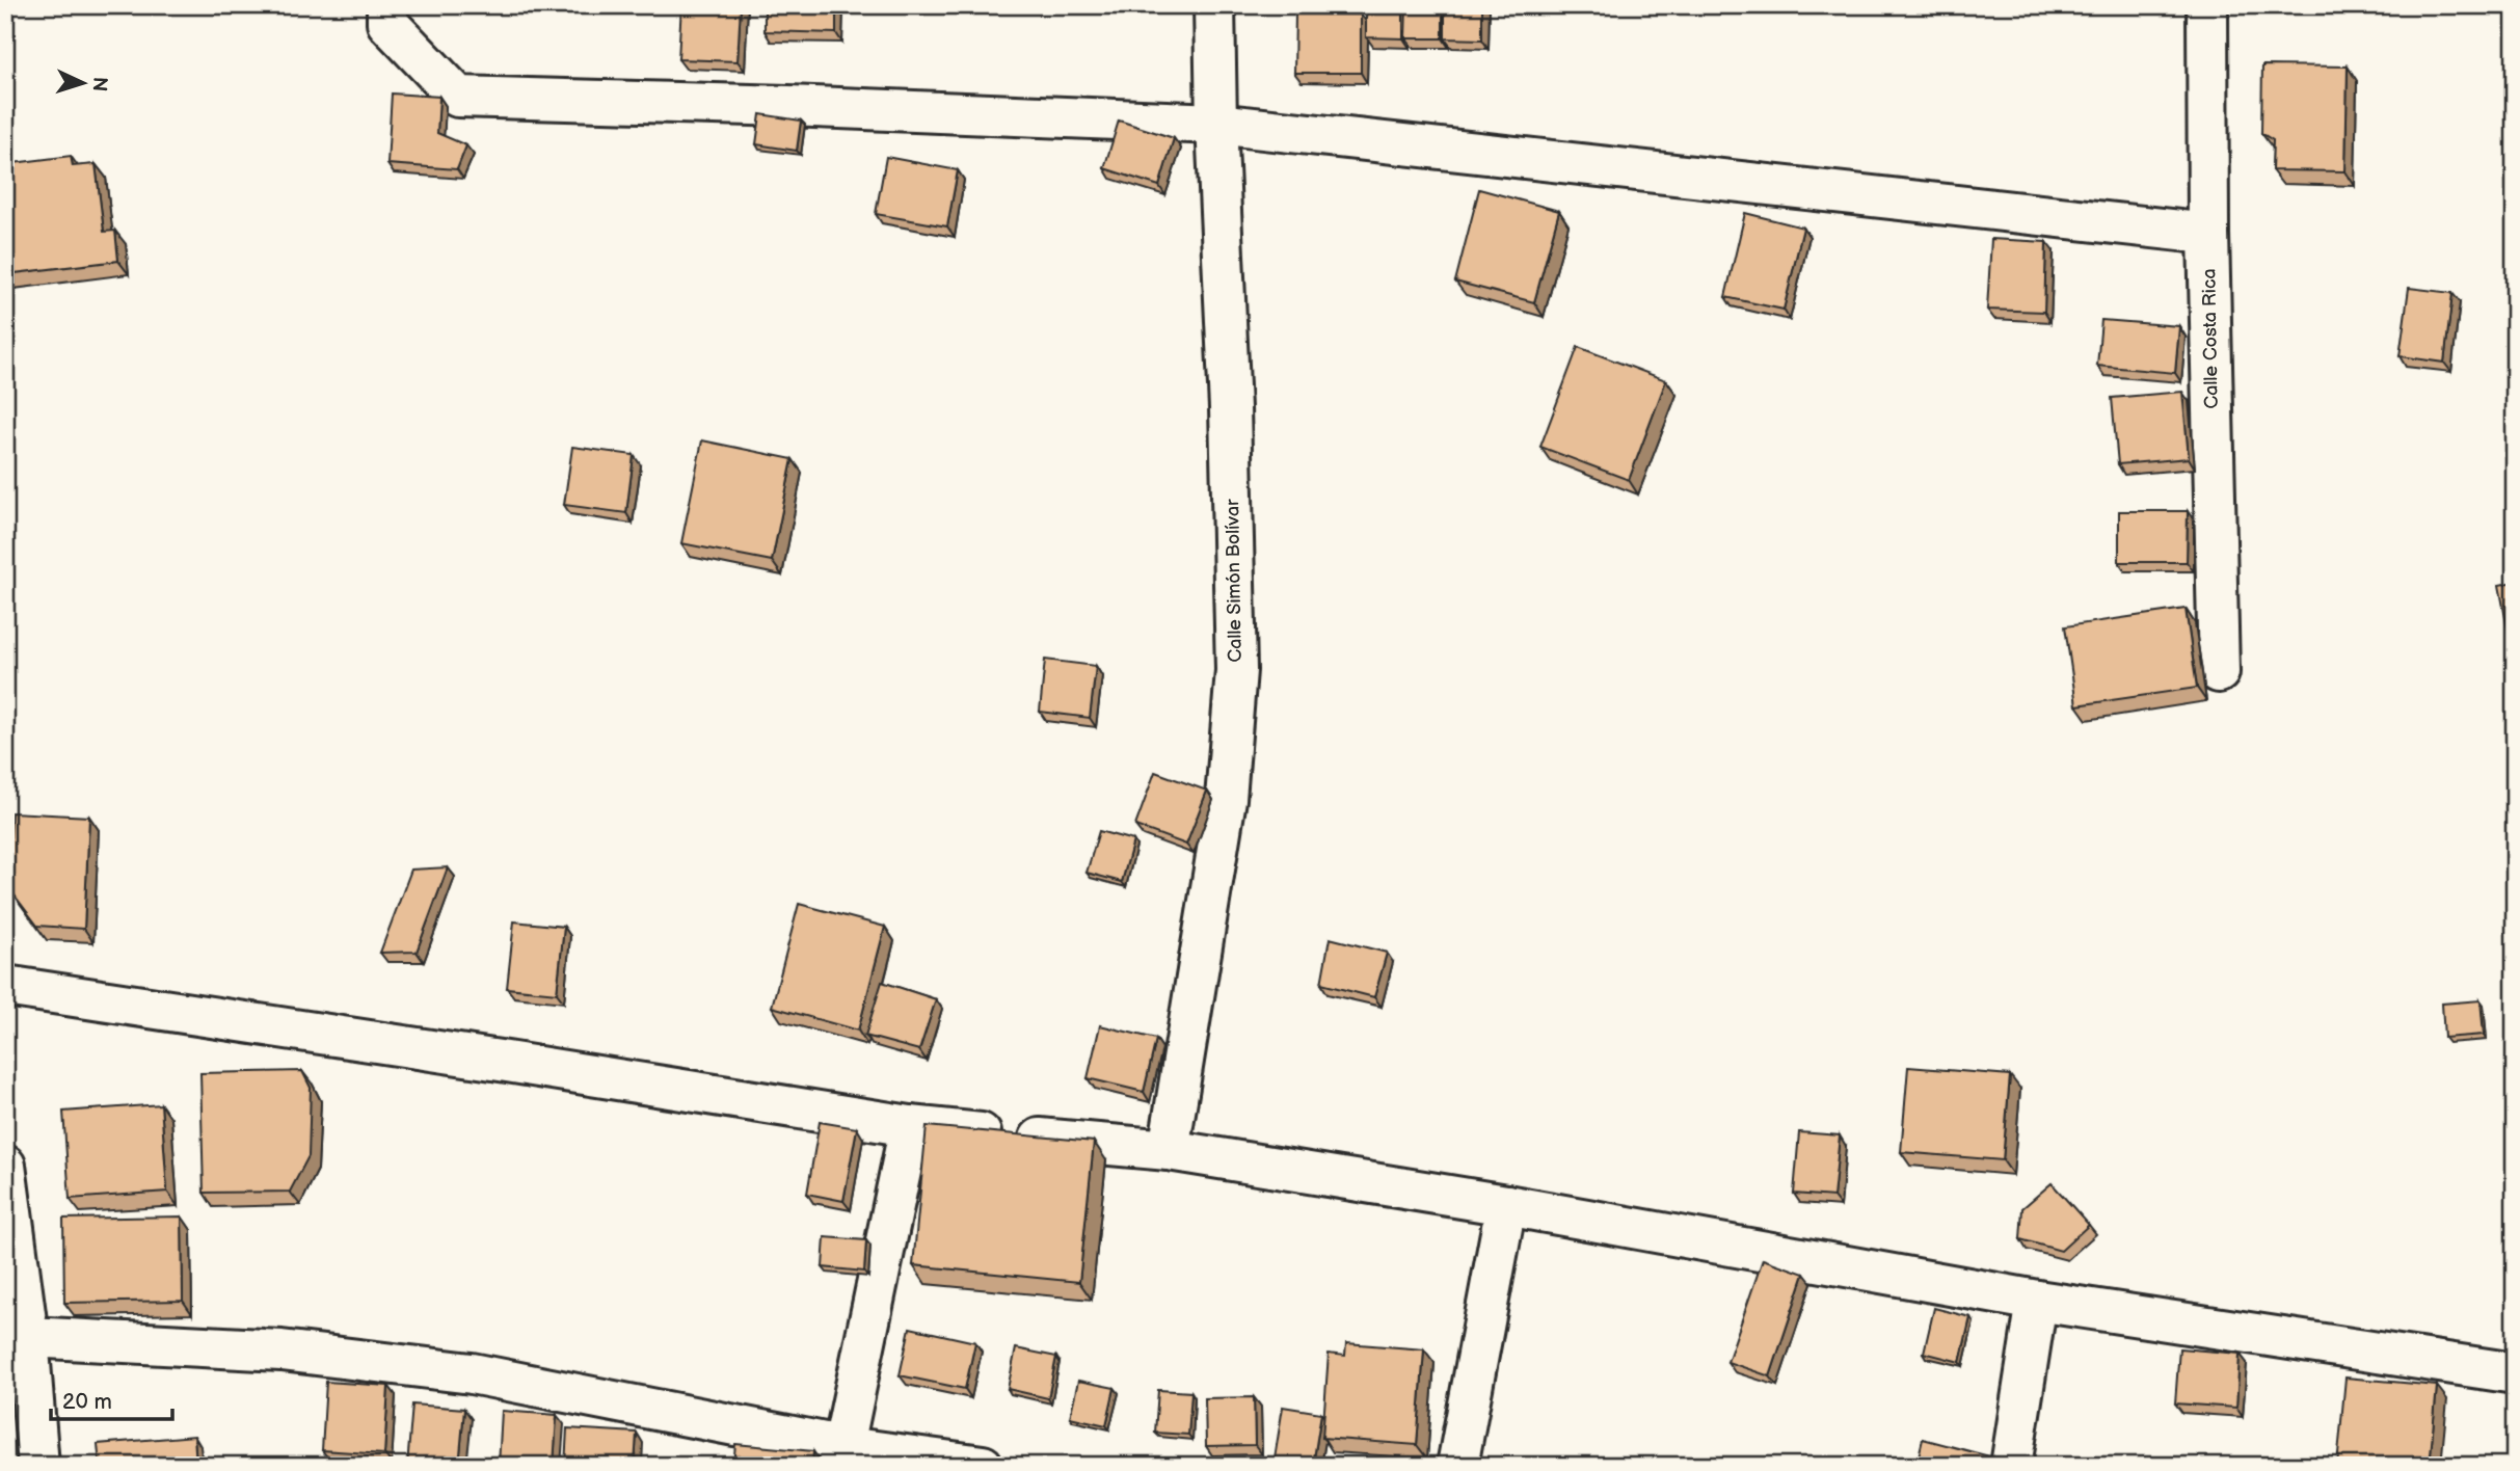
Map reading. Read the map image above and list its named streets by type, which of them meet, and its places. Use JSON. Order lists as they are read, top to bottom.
{
  "streets": {
    "street": ["Calle Costa Rica", "Calle Simón Bolívar"]
  },
  "scale_bar": "20 m",
  "north": "right"
}
